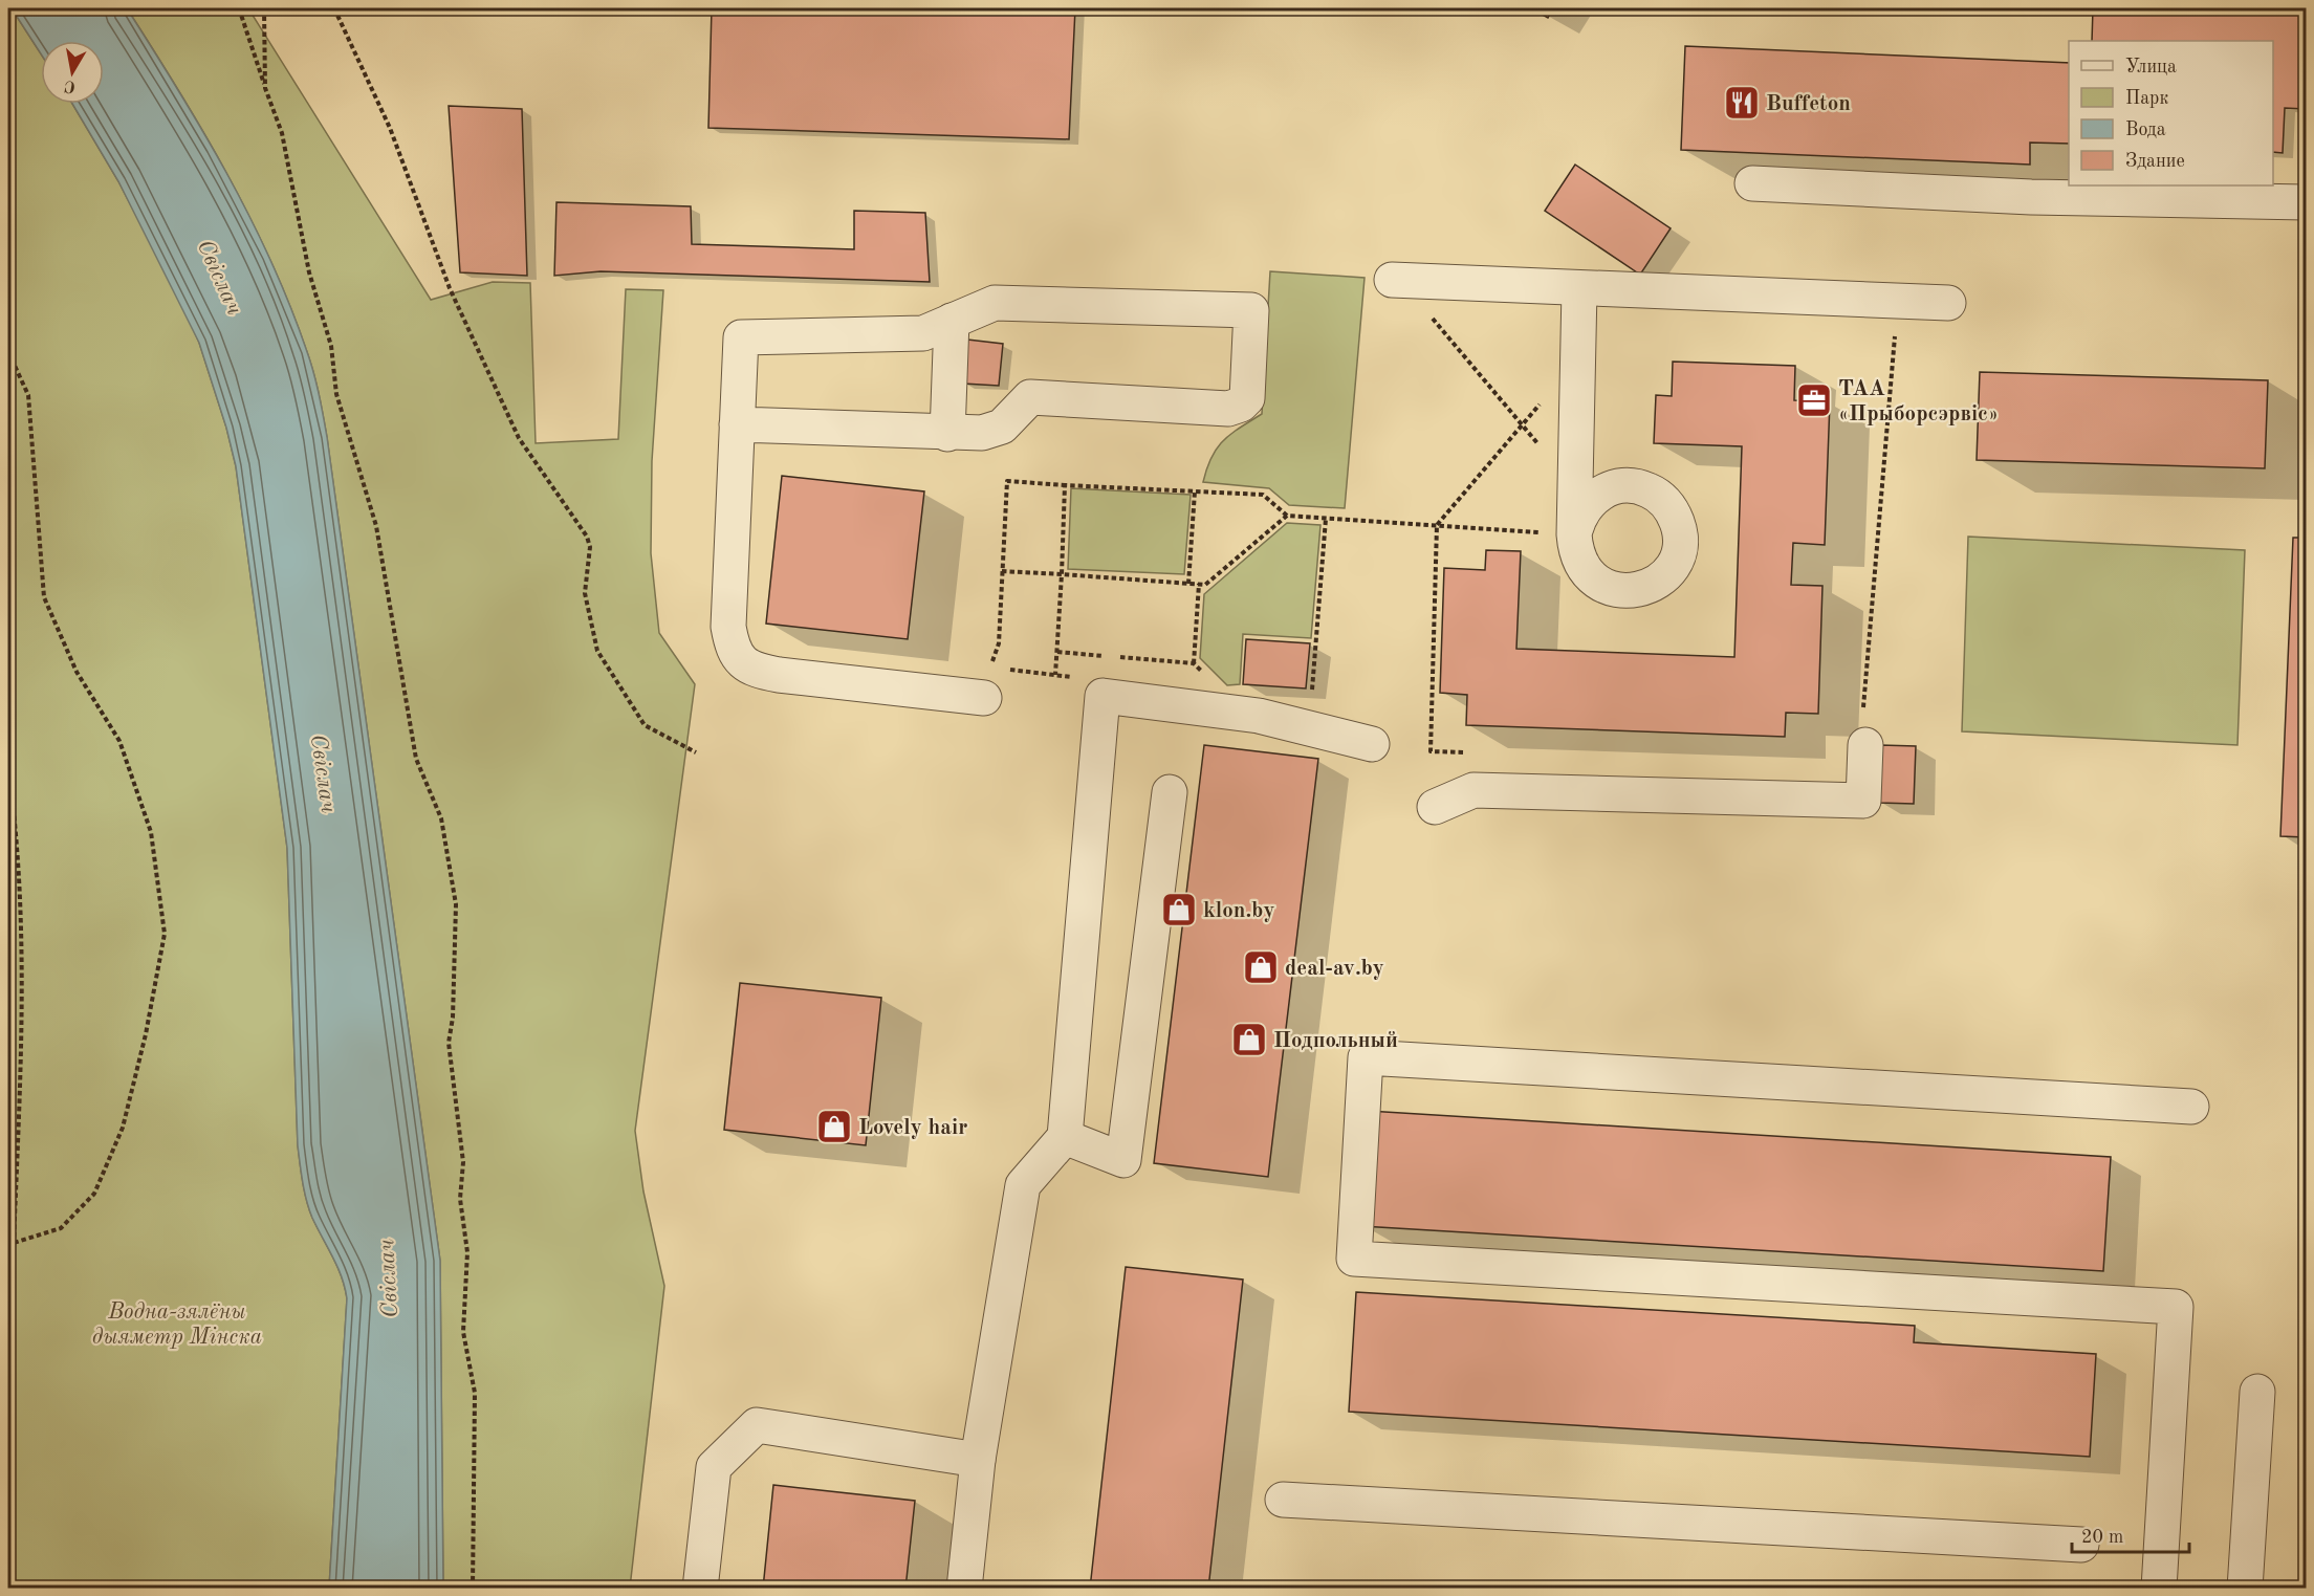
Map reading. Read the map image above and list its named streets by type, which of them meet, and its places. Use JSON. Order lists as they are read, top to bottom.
{
  "water": ["Свіслач"],
  "parks": ["Водна-зялёны дыяметр Мінска"],
  "places": {
    "restaurant": ["Buffeton"],
    "office": ["ТАА «Прыборсэрвіс»"],
    "shop": [
      "klon.by",
      "deal-av.by",
      "Подпольный",
      "Lovely hair"
    ]
  },
  "legend": [
    "Улица",
    "Парк",
    "Вода",
    "Здание"
  ],
  "scale_bar": "20 m",
  "north": "bottom"
}
